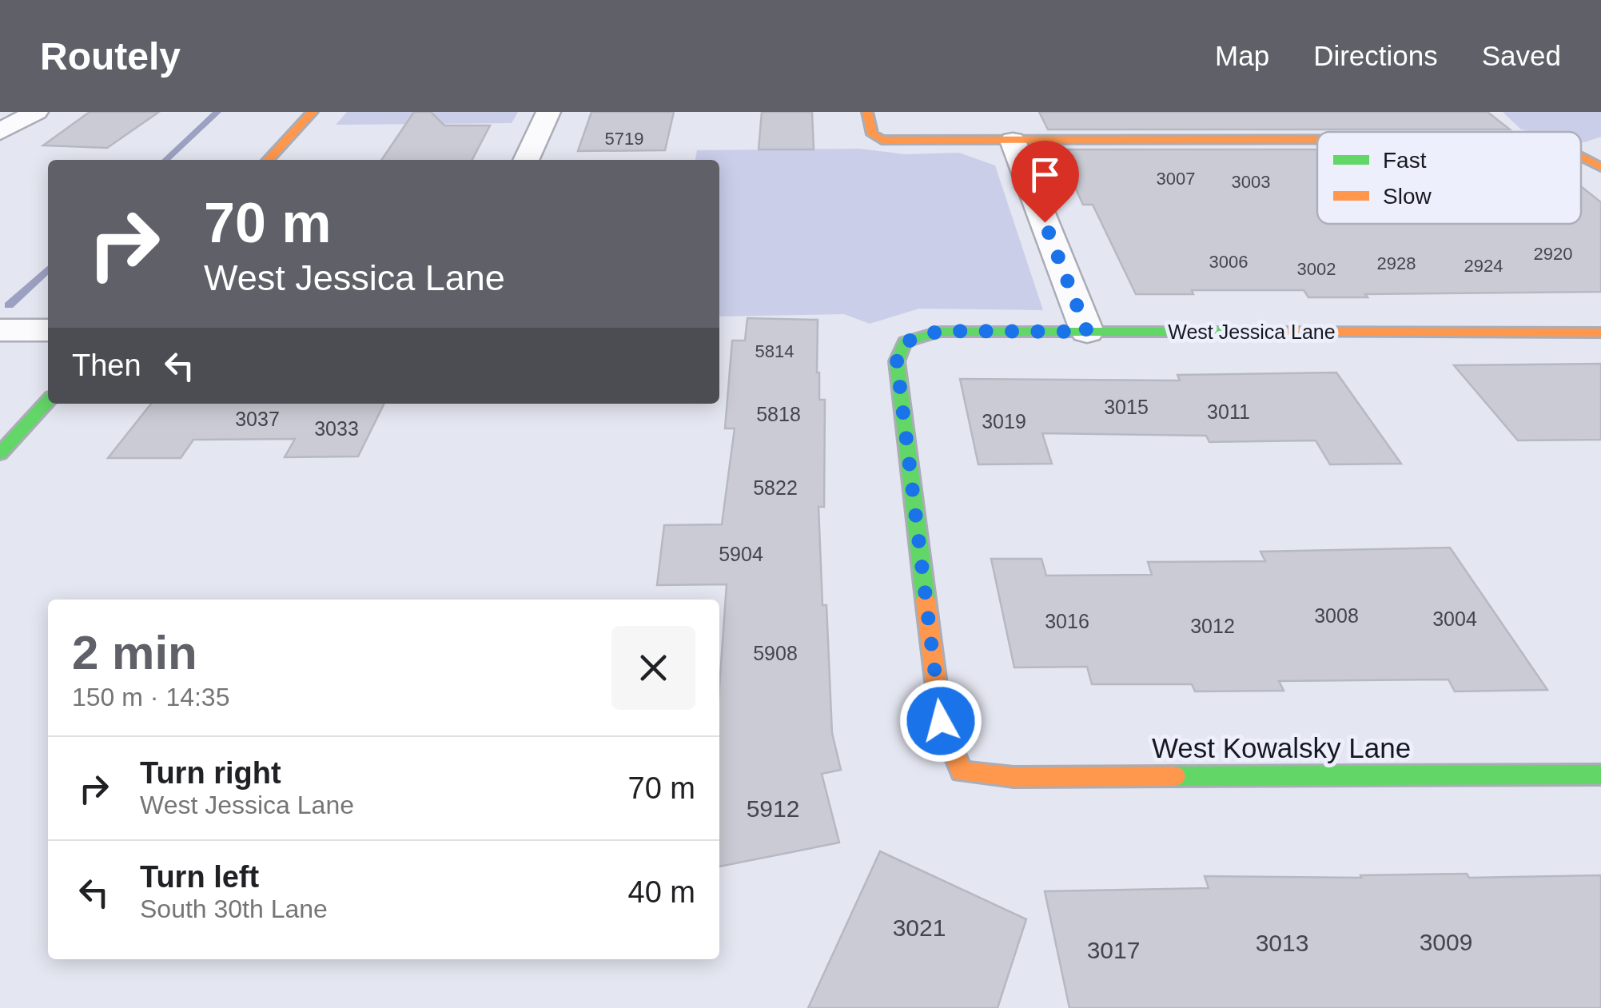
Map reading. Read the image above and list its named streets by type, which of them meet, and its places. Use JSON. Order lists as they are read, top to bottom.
{
  "streets": {
    "street": ["West Jessica Lane", "West Kowalsky Lane"]
  },
  "crossings": [
    ["West Jessica Lane", "West Kowalsky Lane"]
  ],
  "house_numbers": [
    "5719",
    "3007",
    "3003",
    "2920",
    "3006",
    "2928",
    "2924",
    "3002",
    "5814",
    "3015",
    "3011",
    "5818",
    "3037",
    "3019",
    "3033",
    "5822",
    "5904",
    "3008",
    "3004",
    "3016",
    "3012",
    "5908",
    "5912",
    "3021",
    "3009",
    "3013",
    "3017"
  ],
  "legend": ["Fast", "Slow"],
  "page": {
    "header": "Routely",
    "nav": ["Map", "Directions", "Saved"],
    "turn": ["70 m", "West Jessica Lane"],
    "then": "Then",
    "heading": ["2 min", "150 m · 14:35"],
    "list": [
      {
        "name": "Turn right",
        "note": "West Jessica Lane",
        "value": "70 m"
      },
      {
        "name": "Turn left",
        "note": "South 30th Lane",
        "value": "40 m"
      }
    ]
  }
}
